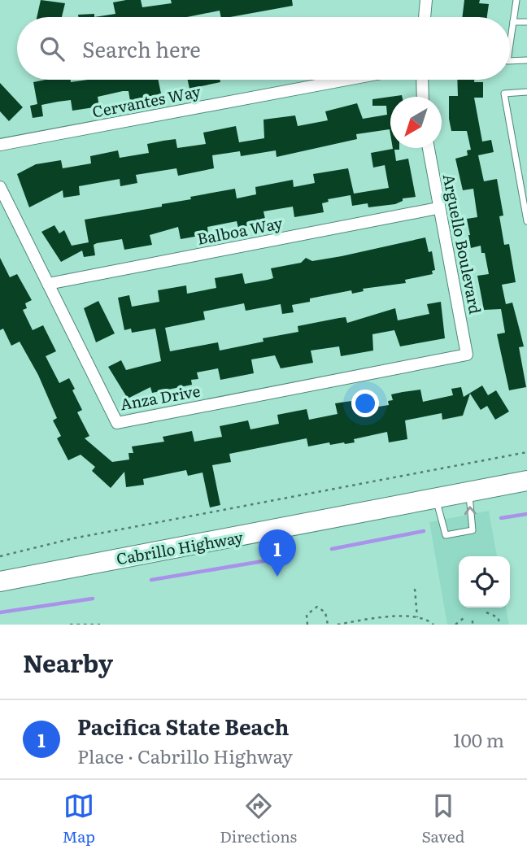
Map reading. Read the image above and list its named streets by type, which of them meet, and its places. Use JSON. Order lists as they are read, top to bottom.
{
  "streets": {
    "highway": ["Cabrillo Highway"],
    "street": [
      "Cervantes Way",
      "Balboa Way",
      "Arguello Boulevard",
      "Anza Drive"
    ]
  },
  "crossings": [
    ["Balboa Way", "Arguello Boulevard"],
    ["Balboa Way", "Anza Drive"],
    ["Arguello Boulevard", "Anza Drive"]
  ],
  "north": "bottom left",
  "page": {
    "search": "Search here",
    "pins": "1",
    "heading": "Nearby",
    "list": [
      {
        "mark": "1",
        "name": "Pacifica State Beach",
        "note": "Place · Cabrillo Highway",
        "value": "100 m"
      }
    ],
    "nav": ["Map", "Directions", "Saved"]
  }
}
